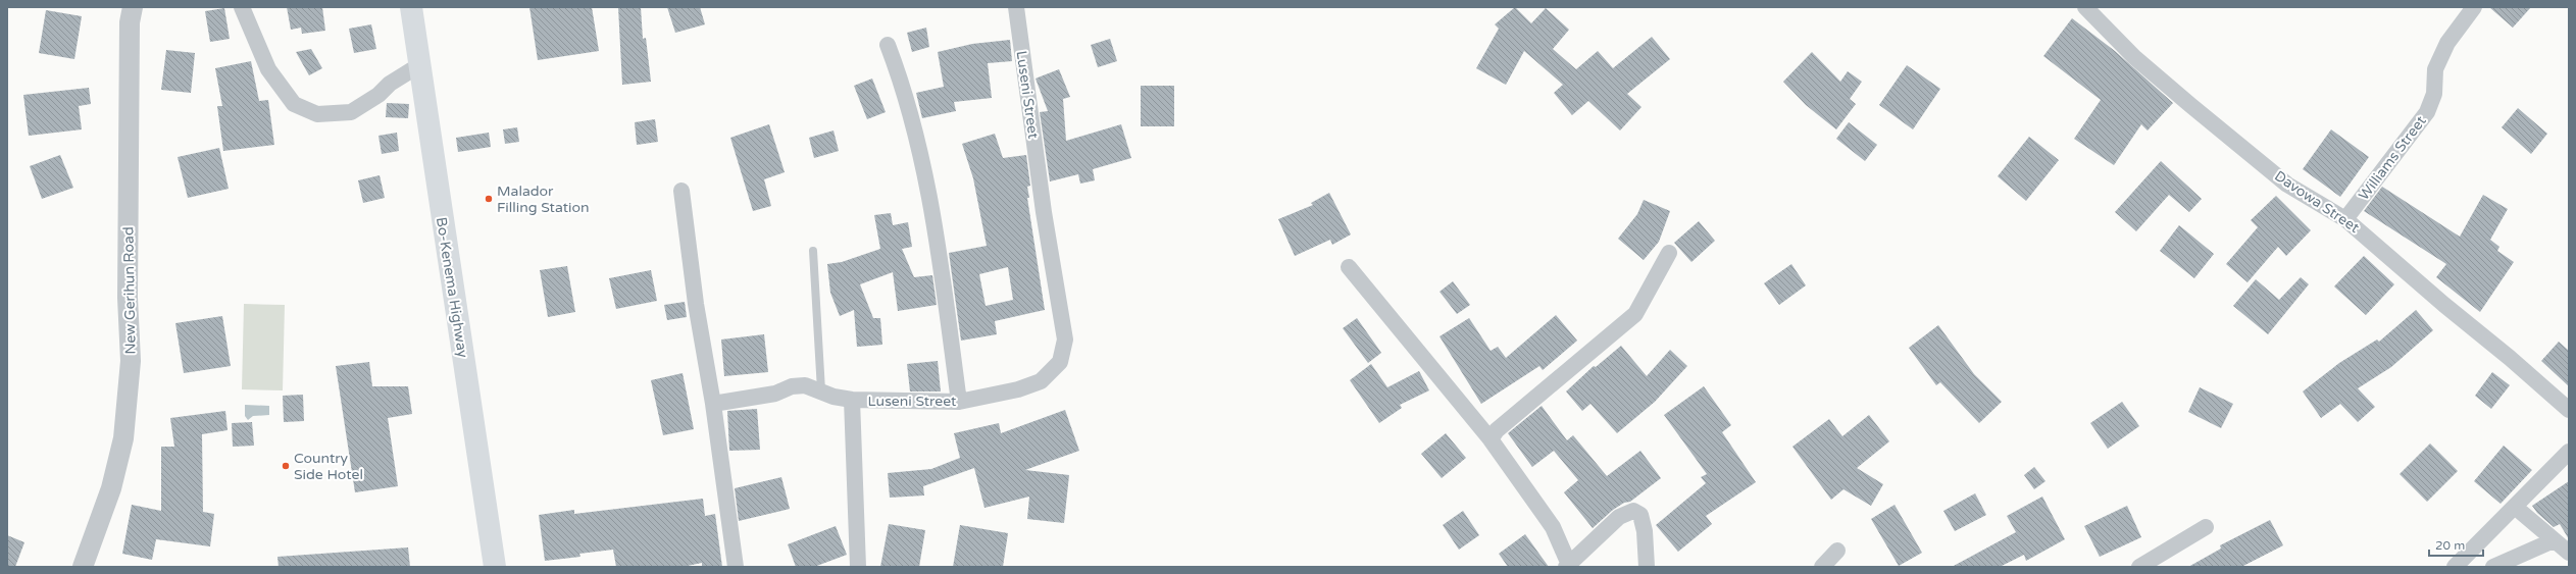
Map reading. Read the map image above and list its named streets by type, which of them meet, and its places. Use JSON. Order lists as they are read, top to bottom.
{
  "streets": {
    "highway": ["Bo-Kenema Highway"],
    "street": [
      "Luseni Street",
      "Williams Street",
      "Davowa Street",
      "New Gerihun Road"
    ]
  },
  "crossings": [
    ["Williams Street", "Davowa Street"]
  ],
  "places": ["Malador Filling Station", "Country Side Hotel"],
  "scale_bar": "20 m"
}
